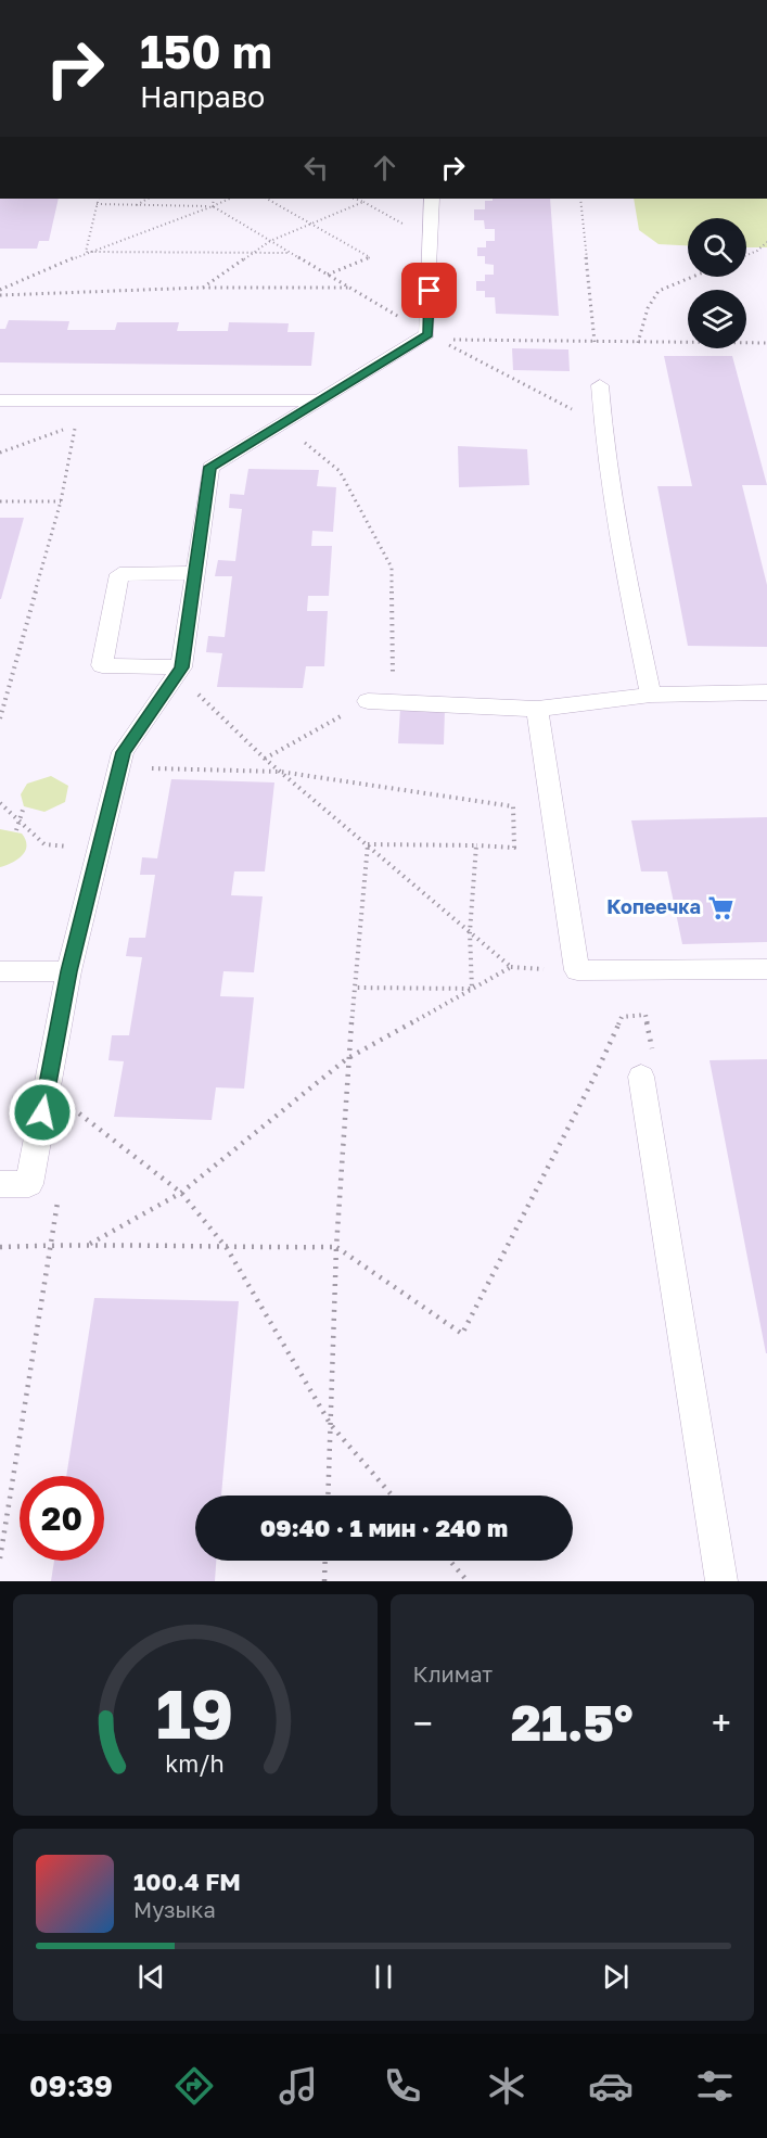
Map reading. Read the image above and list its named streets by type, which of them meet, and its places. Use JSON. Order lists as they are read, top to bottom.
{
  "places": {
    "supermarket": ["Копеечка"]
  },
  "page": {
    "turn": ["150 m", "Направо"],
    "limit": "20",
    "trip": "09:40 · 1 мин · 240 m",
    "tile": "Климат",
    "heat": ["−", "21.5°", "+"],
    "song": ["100.4 FM", "Музыка"],
    "tabs": "09:39",
    "gauge": ["19", "km/h"]
  }
}
